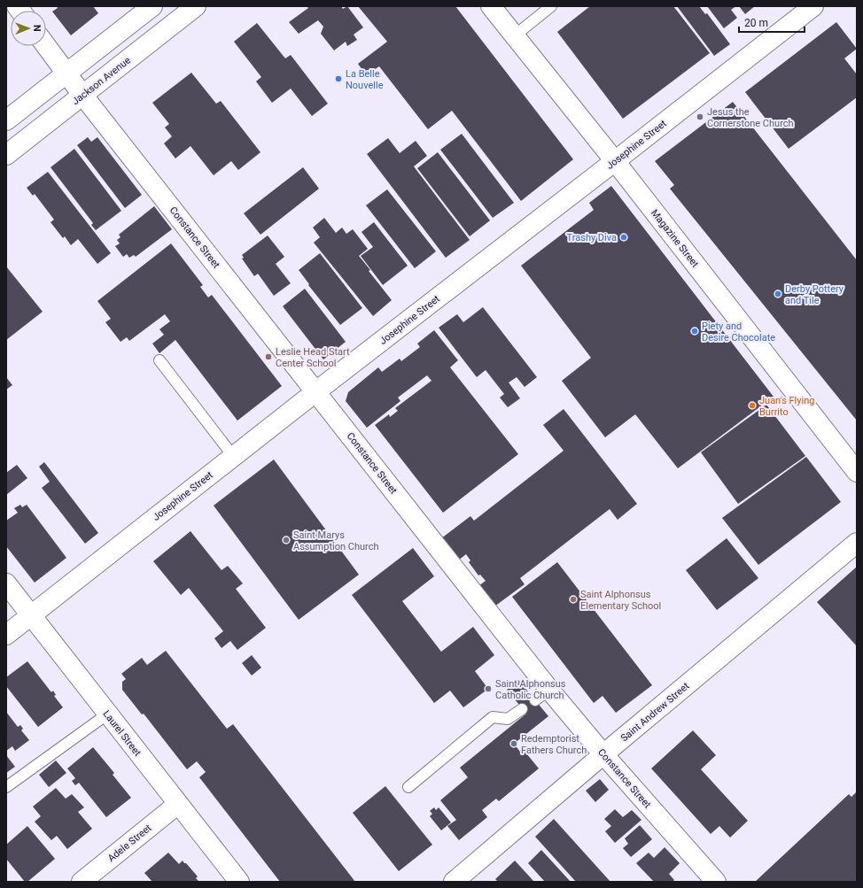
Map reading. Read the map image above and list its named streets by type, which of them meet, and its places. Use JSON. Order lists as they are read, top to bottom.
{
  "streets": {
    "street": [
      "Jackson Avenue",
      "Josephine Street",
      "Constance Street",
      "Magazine Street",
      "Saint Andrew Street",
      "Laurel Street",
      "Adele Street"
    ]
  },
  "crossings": [
    ["Jackson Avenue", "Constance Street"],
    ["Josephine Street", "Constance Street"],
    ["Josephine Street", "Magazine Street"],
    ["Josephine Street", "Laurel Street"],
    ["Constance Street", "Saint Andrew Street"],
    ["Laurel Street", "Adele Street"]
  ],
  "places": [
    "La Belle Nouvelle",
    "Jesus the Cornerstone Church",
    "Trashy Diva",
    "Derby Pottery and Tile",
    "Piety and Desire Chocolate",
    "Leslie Head Start Center School",
    "Juan's Flying Burrito",
    "Saint Marys Assumption Church",
    "Saint Alphonsus Elementary School",
    "Saint Alphonsus Catholic Church",
    "Redemptorist Fathers Church"
  ],
  "scale_bar": "20 m",
  "north": "right"
}
